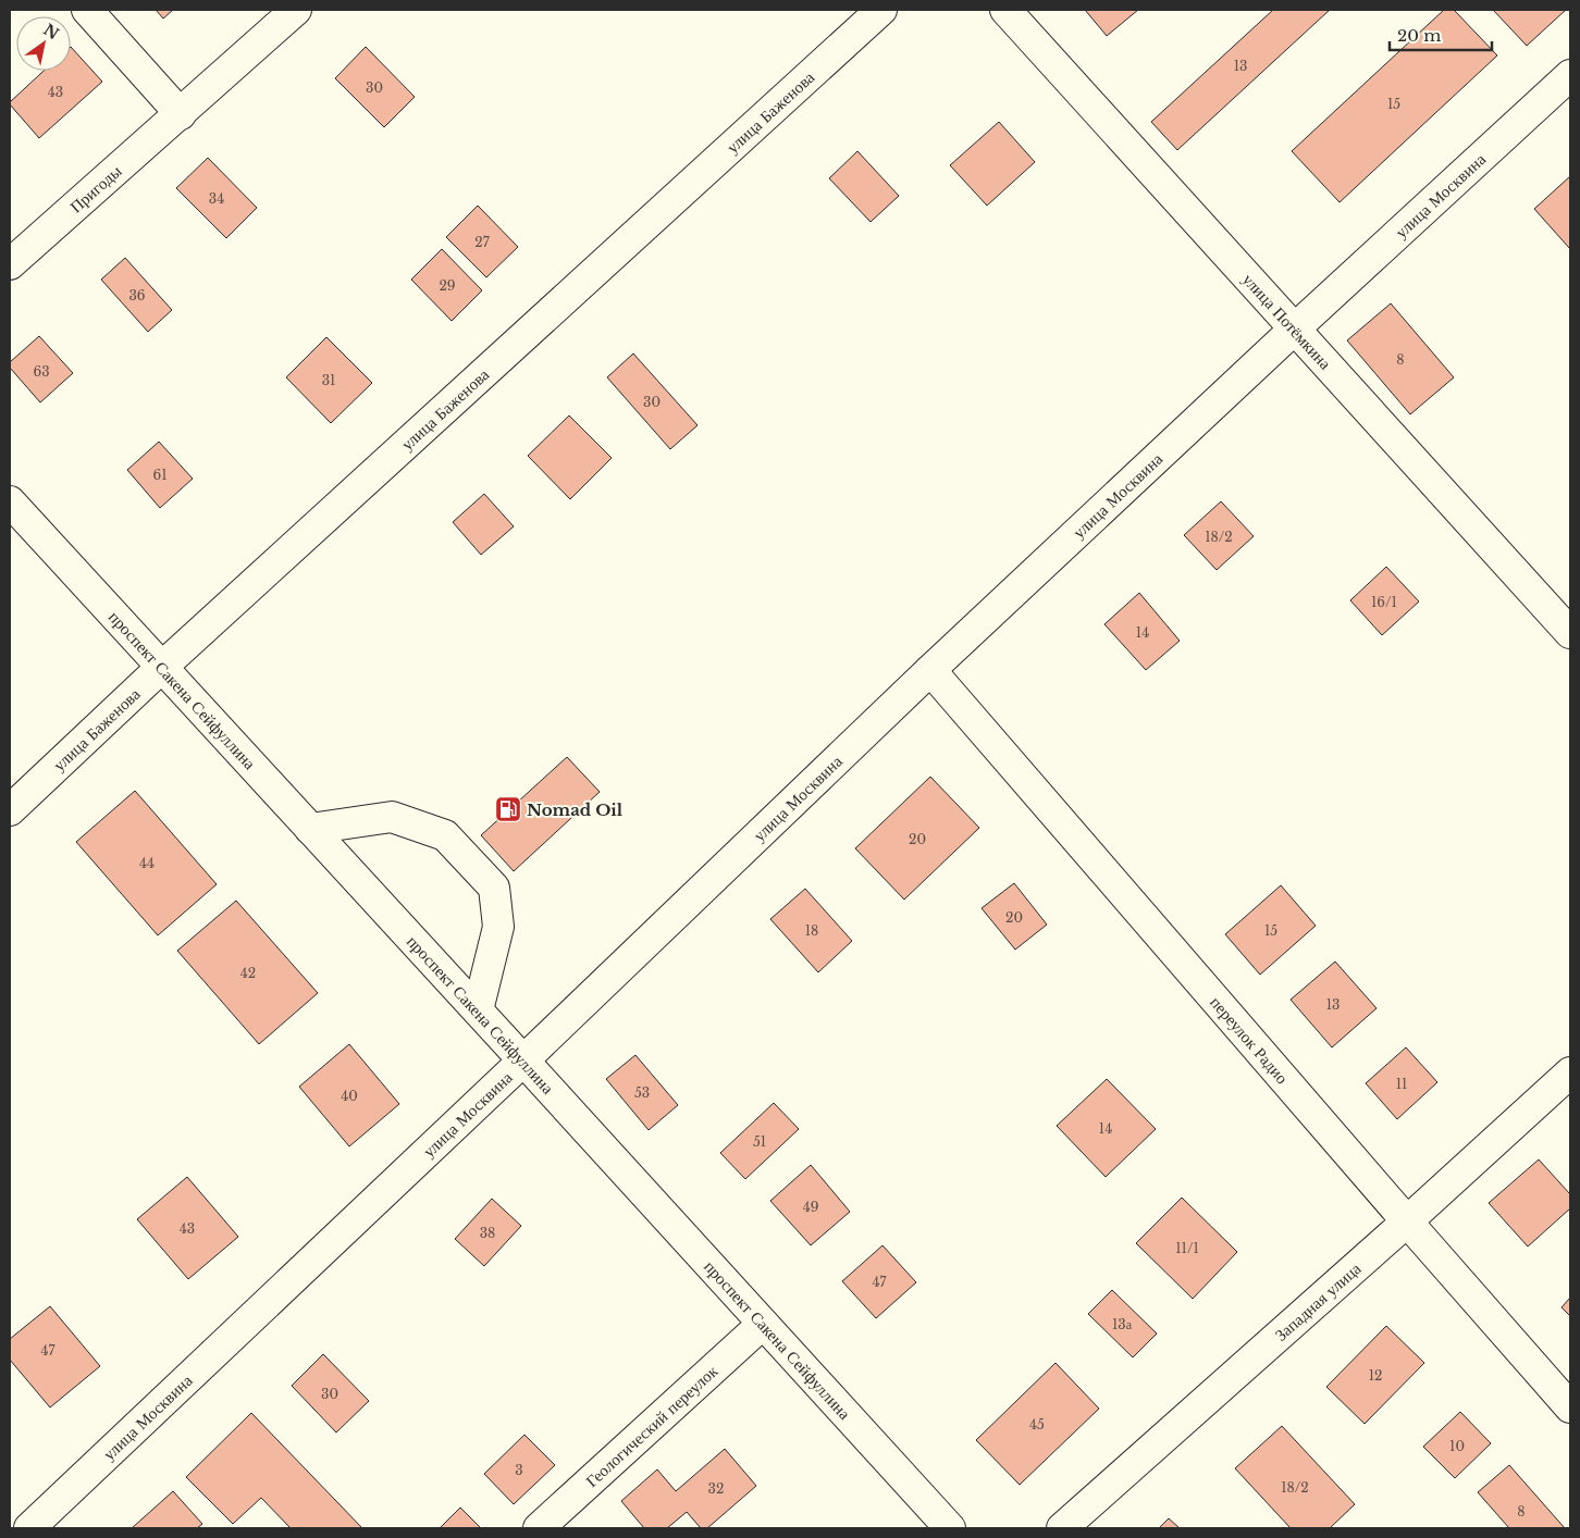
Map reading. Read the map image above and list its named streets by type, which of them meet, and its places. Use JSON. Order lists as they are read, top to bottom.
{
  "streets": {
    "street": [
      "улица Баженова",
      "Пригоды",
      "улица Москвина",
      "улица Потёмкина",
      "проспект Сакена Сейфуллина",
      "переулок Радио",
      "Западная улица",
      "Геологический переулок"
    ]
  },
  "crossings": [
    ["улица Баженова", "проспект Сакена Сейфуллина"],
    ["улица Москвина", "улица Потёмкина"],
    ["улица Москвина", "проспект Сакена Сейфуллина"],
    ["улица Москвина", "переулок Радио"],
    ["проспект Сакена Сейфуллина", "Геологический переулок"],
    ["переулок Радио", "Западная улица"]
  ],
  "places": {
    "fuel station": ["Nomad Oil"]
  },
  "house_numbers": [
    "13",
    "30",
    "43",
    "15",
    "34",
    "27",
    "29",
    "36",
    "8",
    "63",
    "31",
    "30",
    "61",
    "18/2",
    "16/1",
    "14",
    "20",
    "44",
    "20",
    "18",
    "15",
    "42",
    "13",
    "11",
    "53",
    "40",
    "14",
    "51",
    "49",
    "43",
    "38",
    "11/1",
    "47",
    "13а",
    "47",
    "12",
    "30",
    "45",
    "10",
    "3",
    "18/2",
    "32",
    "8"
  ],
  "scale_bar": "20 m",
  "north": "top right"
}
